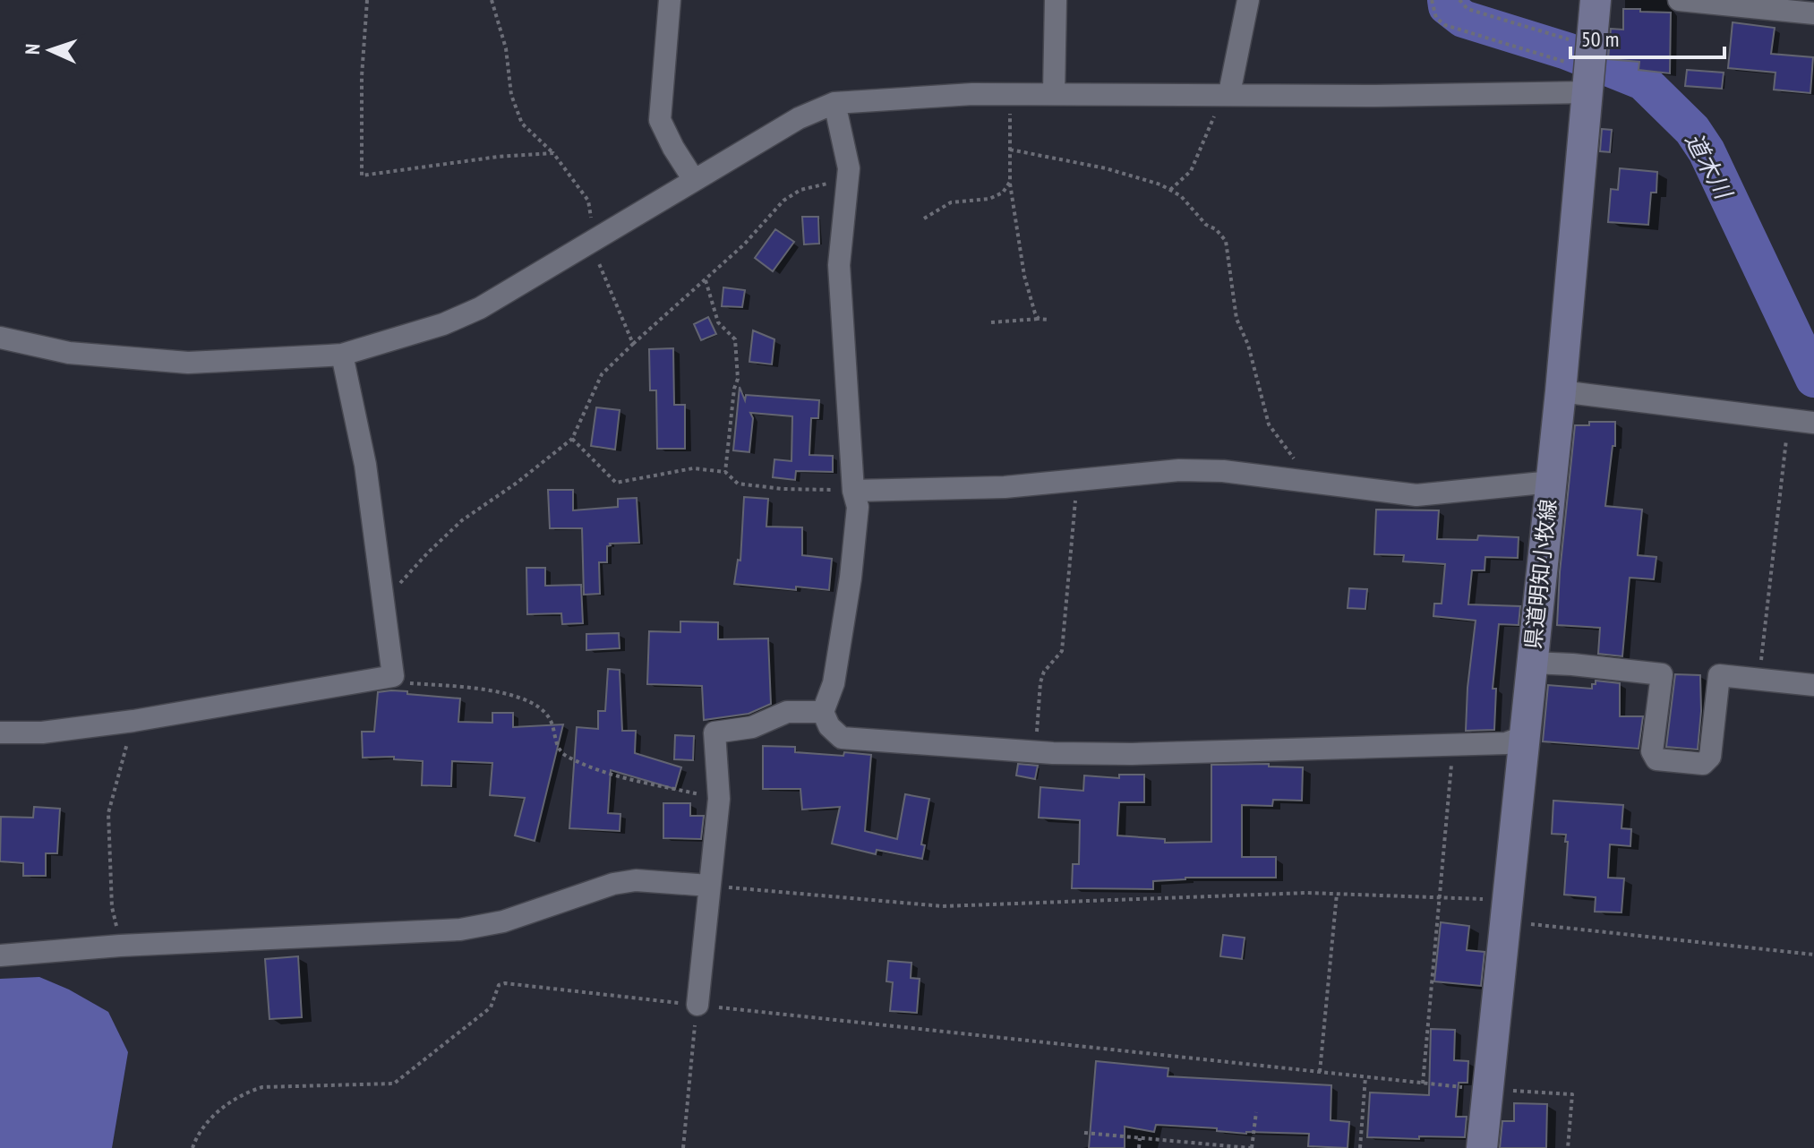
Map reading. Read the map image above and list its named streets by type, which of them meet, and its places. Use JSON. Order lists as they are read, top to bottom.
{
  "streets": {
    "main road": ["県道明知小牧線"]
  },
  "water": ["道木川"],
  "scale_bar": "50 m",
  "north": "left"
}
